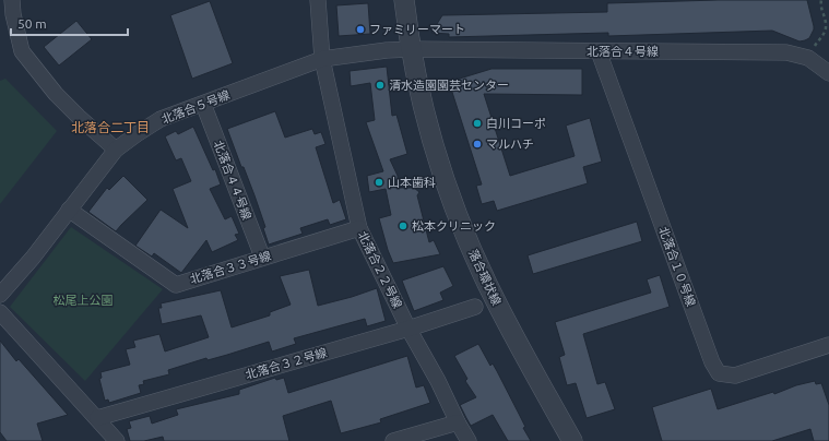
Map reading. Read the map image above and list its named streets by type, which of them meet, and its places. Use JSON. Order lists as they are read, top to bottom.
{
  "streets": {
    "street": [
      "北落合４号線",
      "北落合５号線",
      "北落合４４号線",
      "北落合１０号線",
      "北落合３３号線",
      "北落合２２号線",
      "落合環状線",
      "北落合３２号線"
    ]
  },
  "crossings": [
    ["北落合４号線", "北落合５号線"],
    ["北落合４号線", "北落合１０号線"],
    ["北落合４号線", "落合環状線"],
    ["北落合５号線", "北落合４４号線"],
    ["北落合５号線", "北落合３３号線"],
    ["北落合５号線", "北落合２２号線"],
    ["北落合５号線", "落合環状線"],
    ["北落合４４号線", "北落合３３号線"],
    ["北落合３３号線", "北落合２２号線"],
    ["北落合２２号線", "北落合３２号線"]
  ],
  "districts": ["北落合二丁目"],
  "parks": ["松尾上公園"],
  "places": [
    "ファミリーマート",
    "清水造園園芸センター",
    "白川コーポ",
    "マルハチ",
    "山本歯科",
    "松本クリニック"
  ],
  "scale_bar": "50 m"
}
